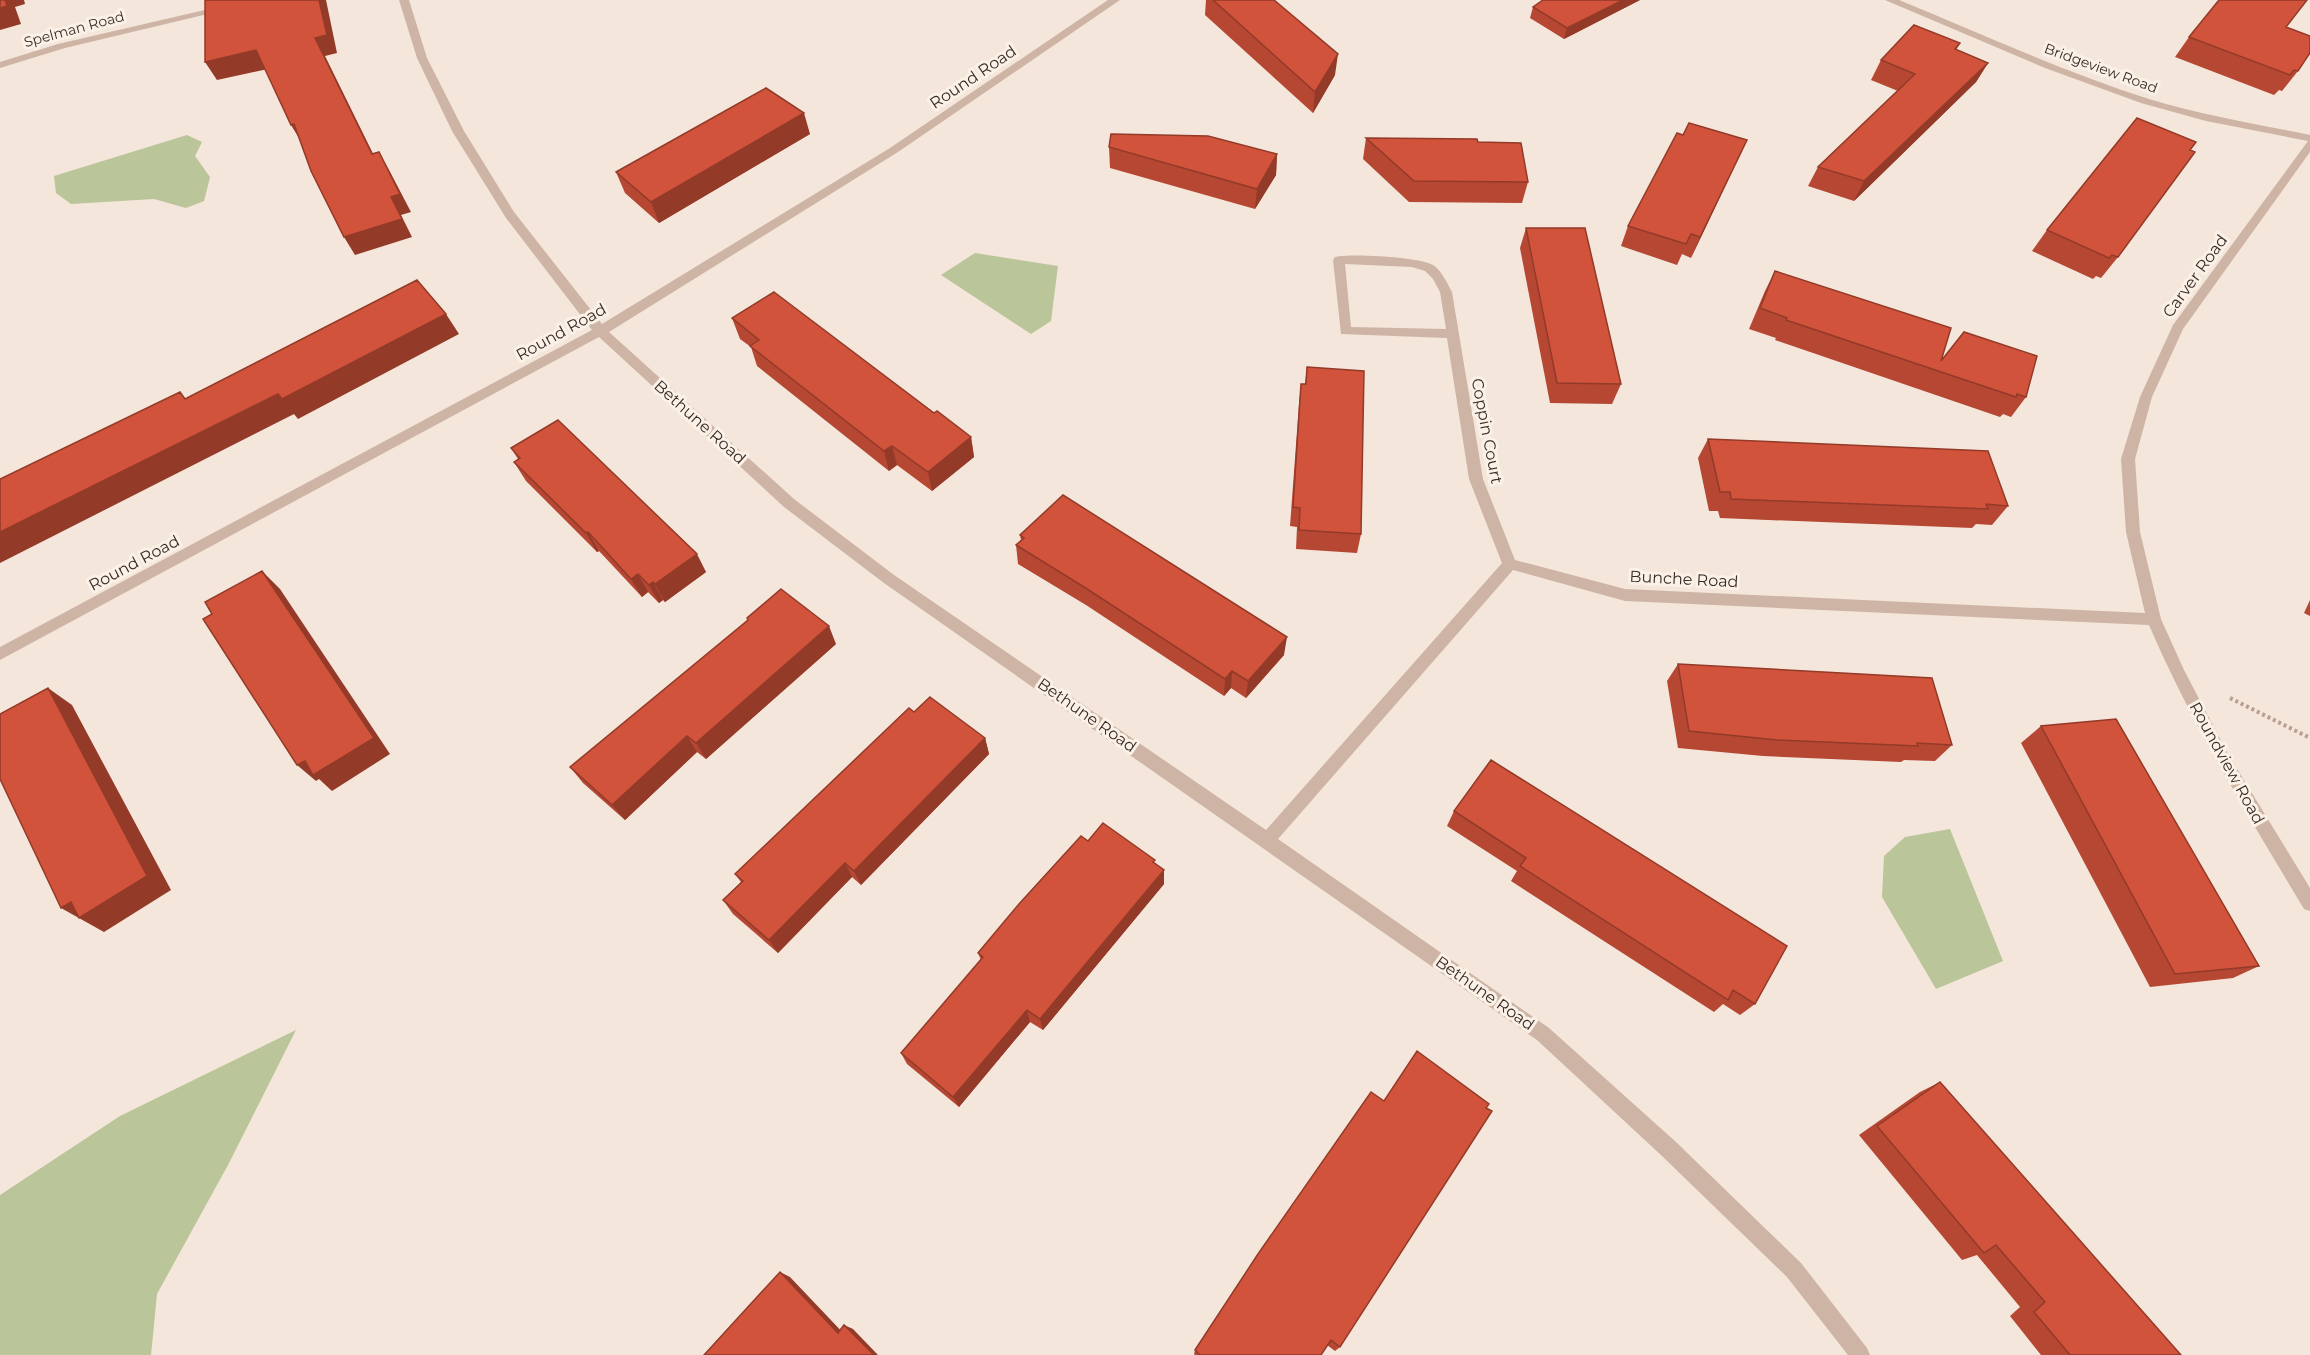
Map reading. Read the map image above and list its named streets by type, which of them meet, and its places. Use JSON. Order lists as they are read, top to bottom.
{
  "streets": {
    "street": [
      "Spelman Road",
      "Bridgeview Road",
      "Round Road",
      "Carver Road",
      "Bethune Road",
      "Coppin Court",
      "Bunche Road",
      "Roundview Road"
    ]
  },
  "crossings": [
    ["Round Road", "Bethune Road"],
    ["Carver Road", "Bunche Road"],
    ["Carver Road", "Roundview Road"],
    ["Coppin Court", "Bunche Road"],
    ["Bunche Road", "Roundview Road"]
  ]
}
